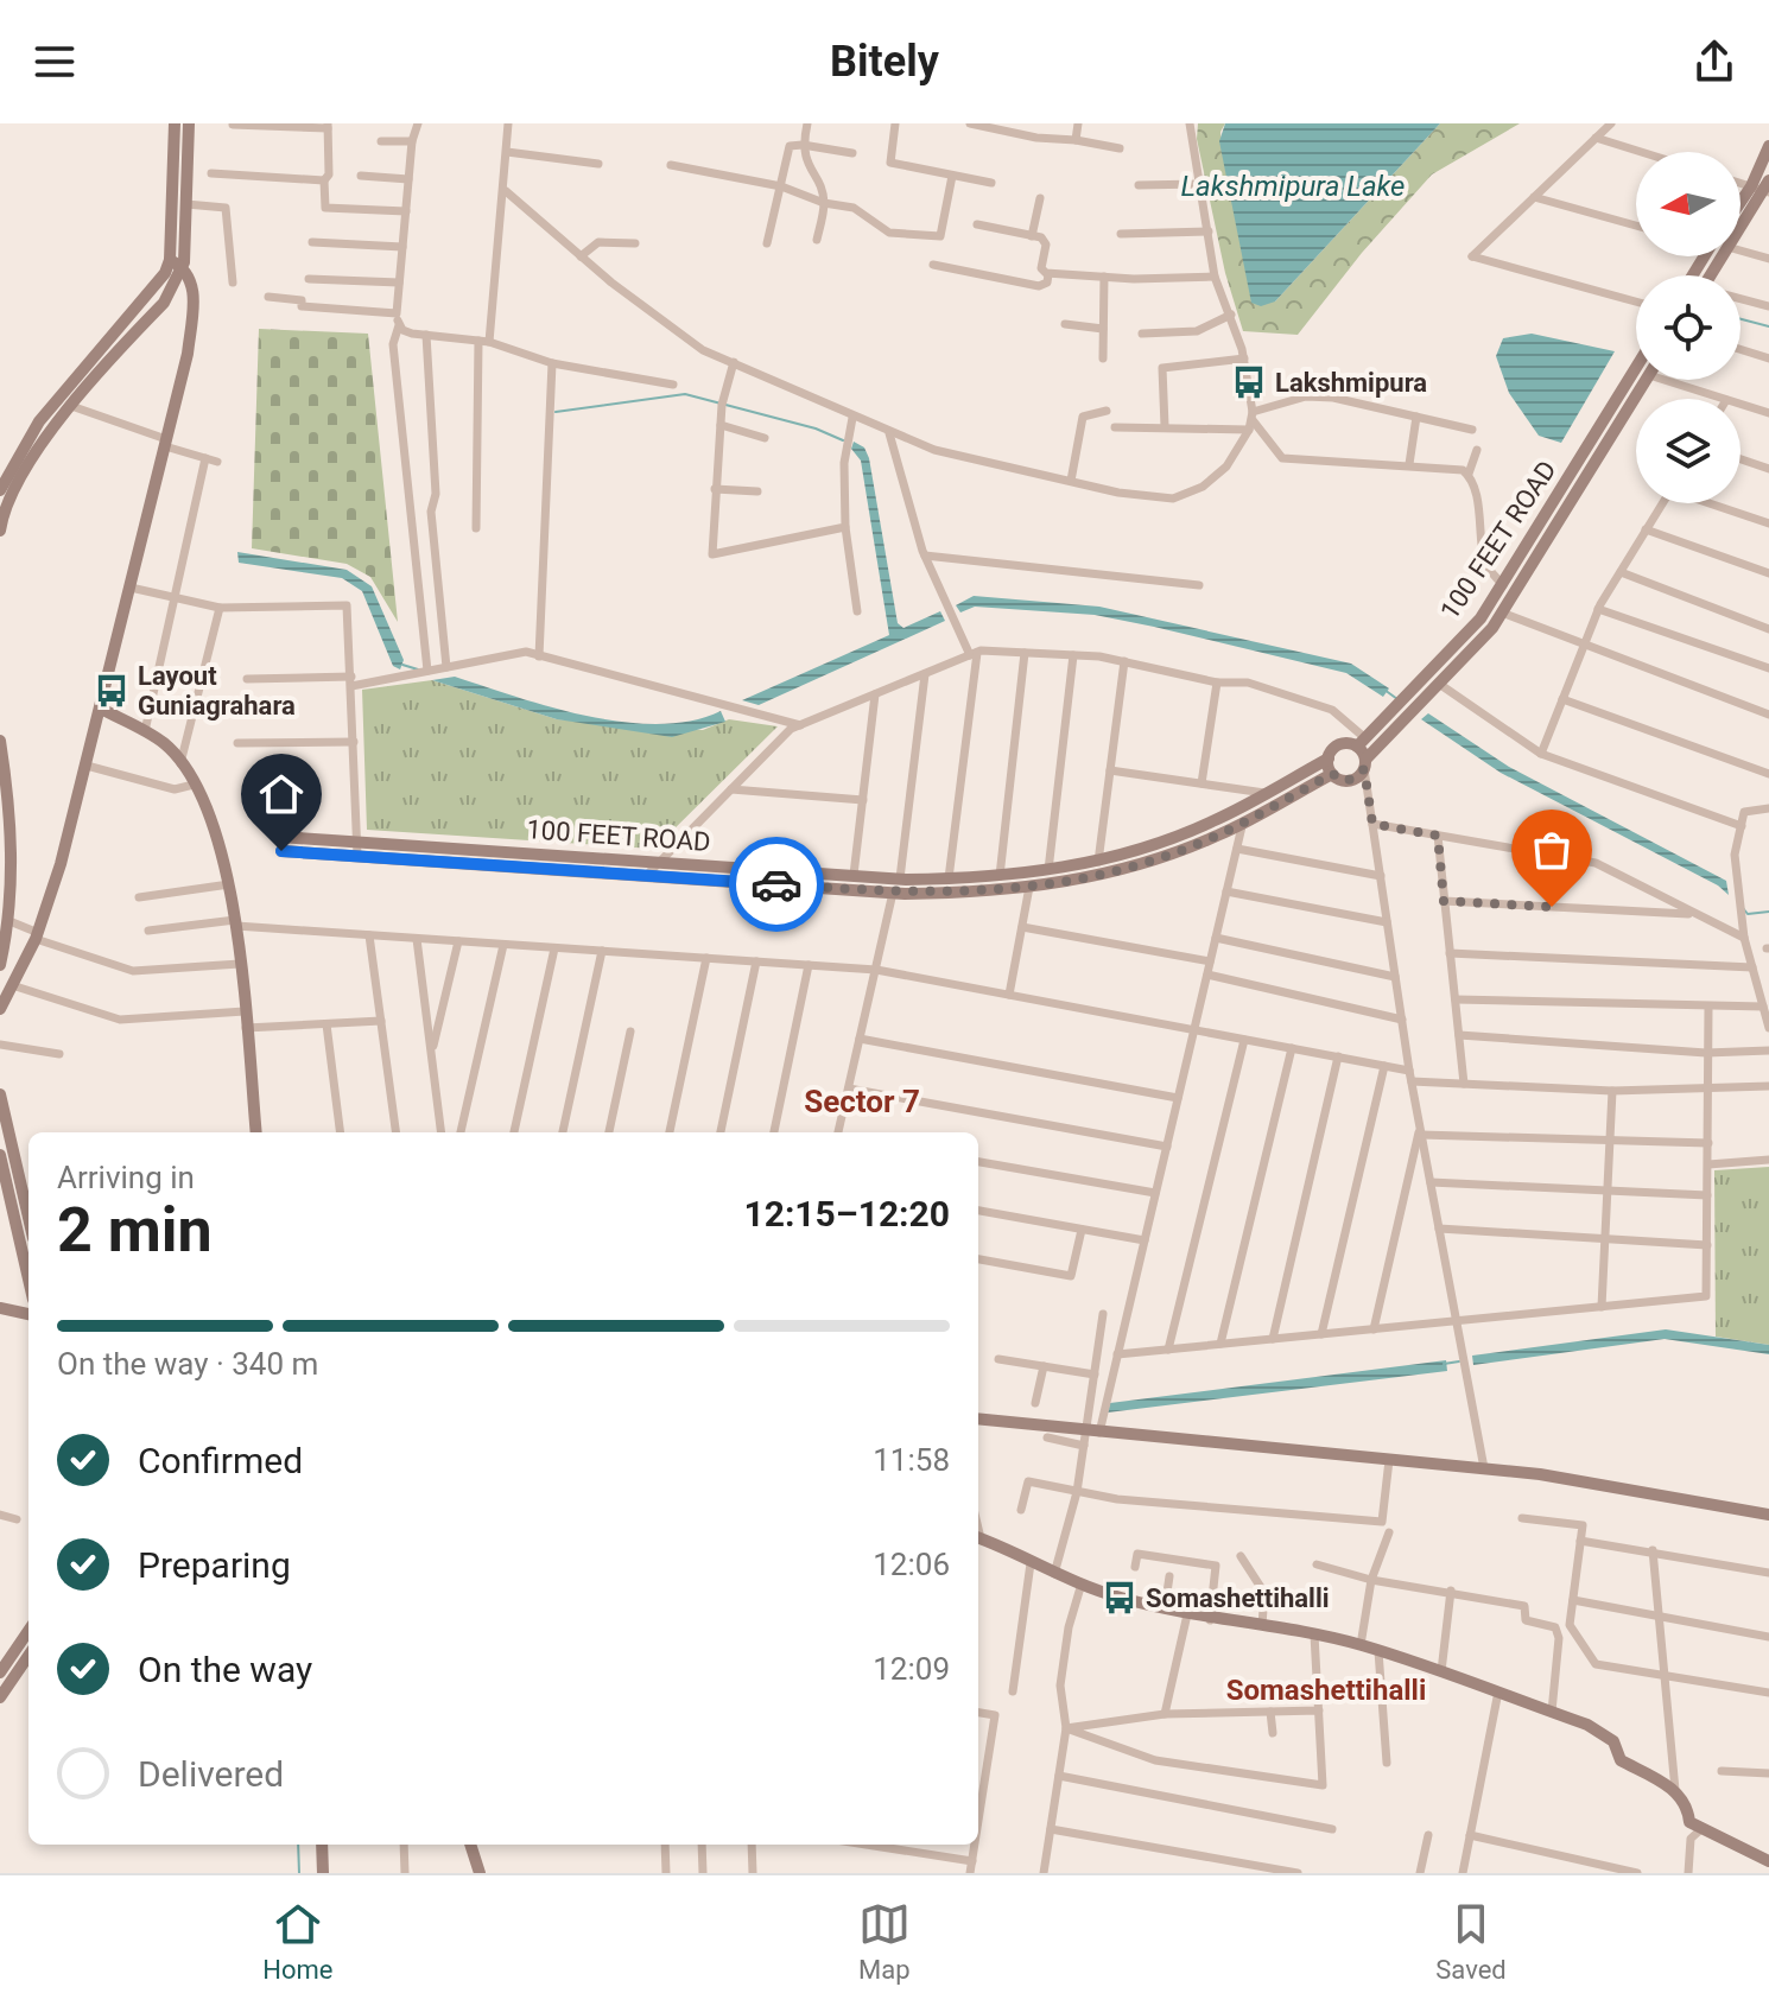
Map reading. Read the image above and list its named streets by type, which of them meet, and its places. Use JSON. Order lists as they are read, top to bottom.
{
  "streets": {
    "main road": ["100 FEET ROAD"]
  },
  "districts": ["Sector 7", "Somashettihalli"],
  "water": ["Lakshmipura Lake"],
  "places": {
    "bus stop": ["Lakshmipura", "Layout Guniagrahara", "Somashettihalli"]
  },
  "north": "left",
  "page": {
    "header": "Bitely",
    "heading": ["2 min", "Arriving in", "12:15–12:20"],
    "bar": "On the way · 340 m",
    "list": [
      ["Confirmed", "11:58"],
      ["Preparing", "12:06"],
      ["On the way", "12:09"],
      "Delivered"
    ],
    "tabs": ["Home", "Map", "Saved"]
  }
}
